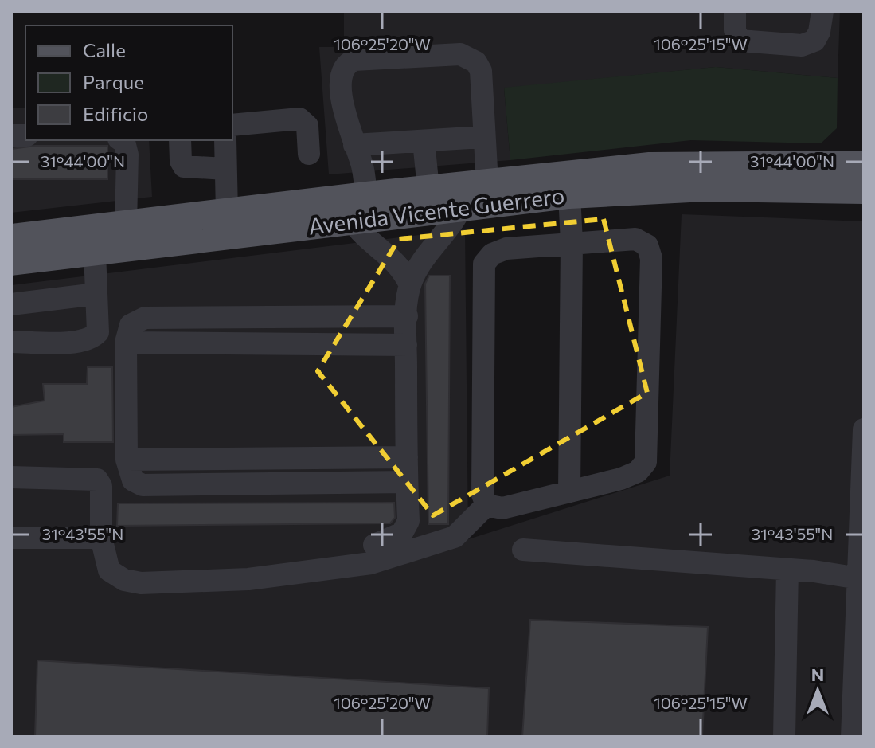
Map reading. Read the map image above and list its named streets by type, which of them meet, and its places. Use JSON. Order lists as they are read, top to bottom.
{
  "streets": {
    "main road": ["Avenida Vicente Guerrero"]
  },
  "legend": ["Calle", "Parque", "Edificio"],
  "north": "top",
  "coordinates": [
    "106°25'20\"W",
    "106°25'15\"W",
    "31°44'00\"N",
    "31°43'55\"N"
  ]
}
